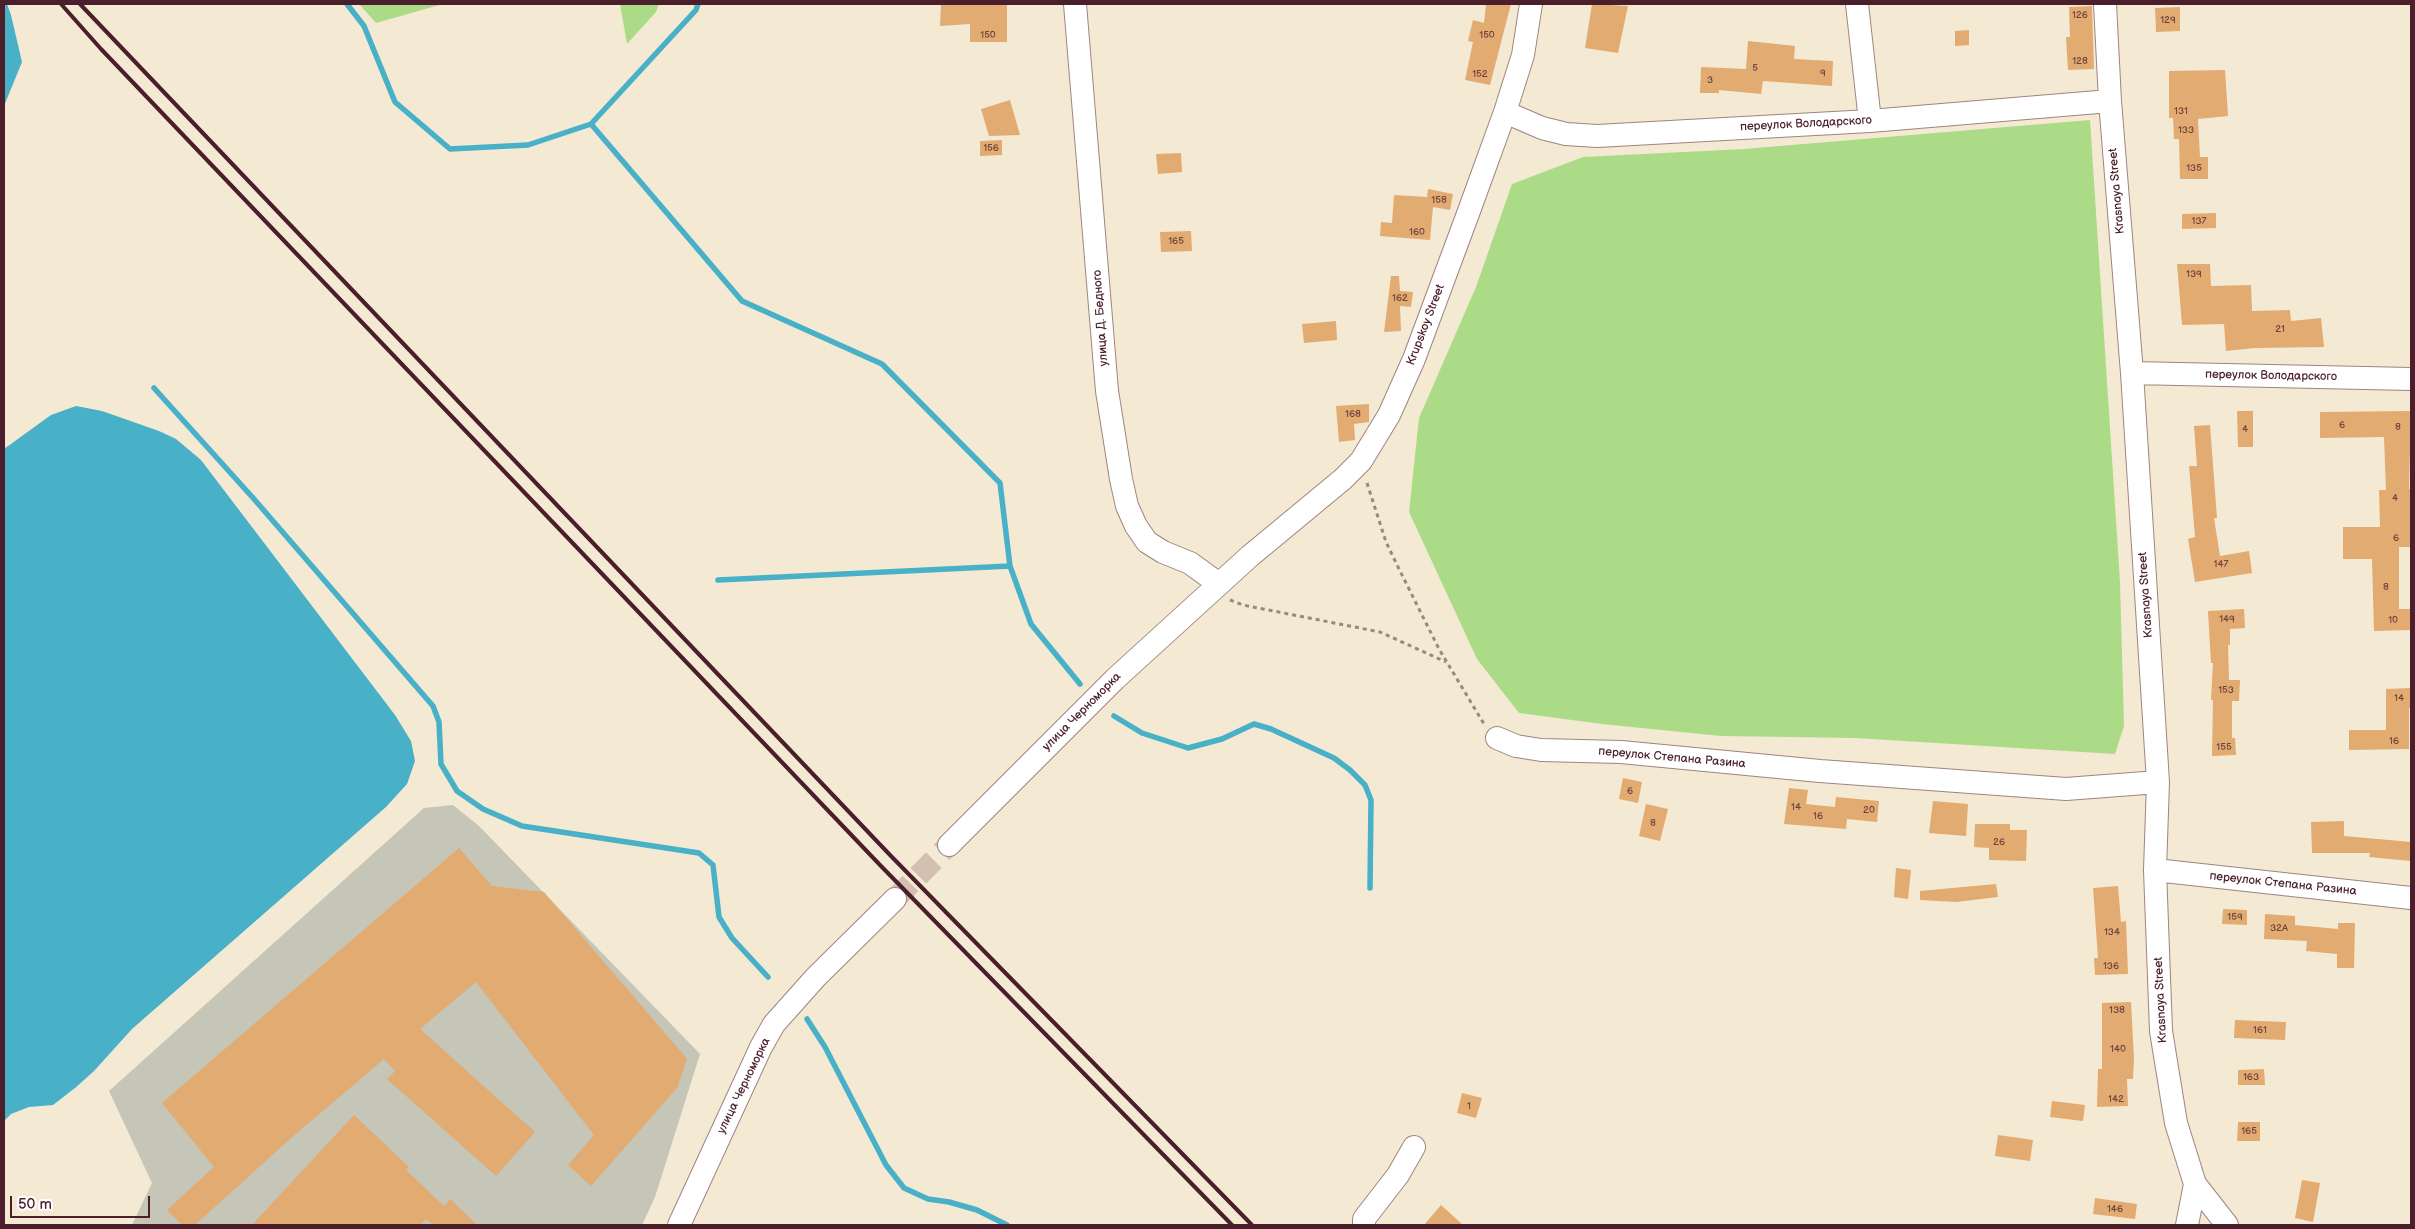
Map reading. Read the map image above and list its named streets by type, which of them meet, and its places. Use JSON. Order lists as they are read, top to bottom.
{
  "streets": {
    "street": [
      "переулок Володарского",
      "Krasnaya Street",
      "улица Д. Бедного",
      "Krupskoy Street",
      "улица Черноморка",
      "переулок Степана Разина"
    ]
  },
  "crossings": [
    ["переулок Володарского", "Krasnaya Street"],
    ["переулок Володарского", "Krupskoy Street"],
    ["Krasnaya Street", "переулок Степана Разина"],
    ["улица Д. Бедного", "Krupskoy Street"],
    ["улица Д. Бедного", "улица Черноморка"],
    ["Krupskoy Street", "улица Черноморка"]
  ],
  "house_numbers": [
    "126",
    "129",
    "150",
    "150",
    "128",
    "5",
    "9",
    "152",
    "3",
    "131",
    "133",
    "156",
    "135",
    "158",
    "137",
    "160",
    "165",
    "139",
    "162",
    "21",
    "168",
    "6",
    "8",
    "4",
    "4",
    "6",
    "147",
    "8",
    "149",
    "10",
    "153",
    "14",
    "16",
    "155",
    "6",
    "14",
    "20",
    "16",
    "8",
    "26",
    "159",
    "32А",
    "134",
    "136",
    "138",
    "161",
    "140",
    "163",
    "142",
    "1",
    "165",
    "146"
  ],
  "scale_bar": "50 m"
}
